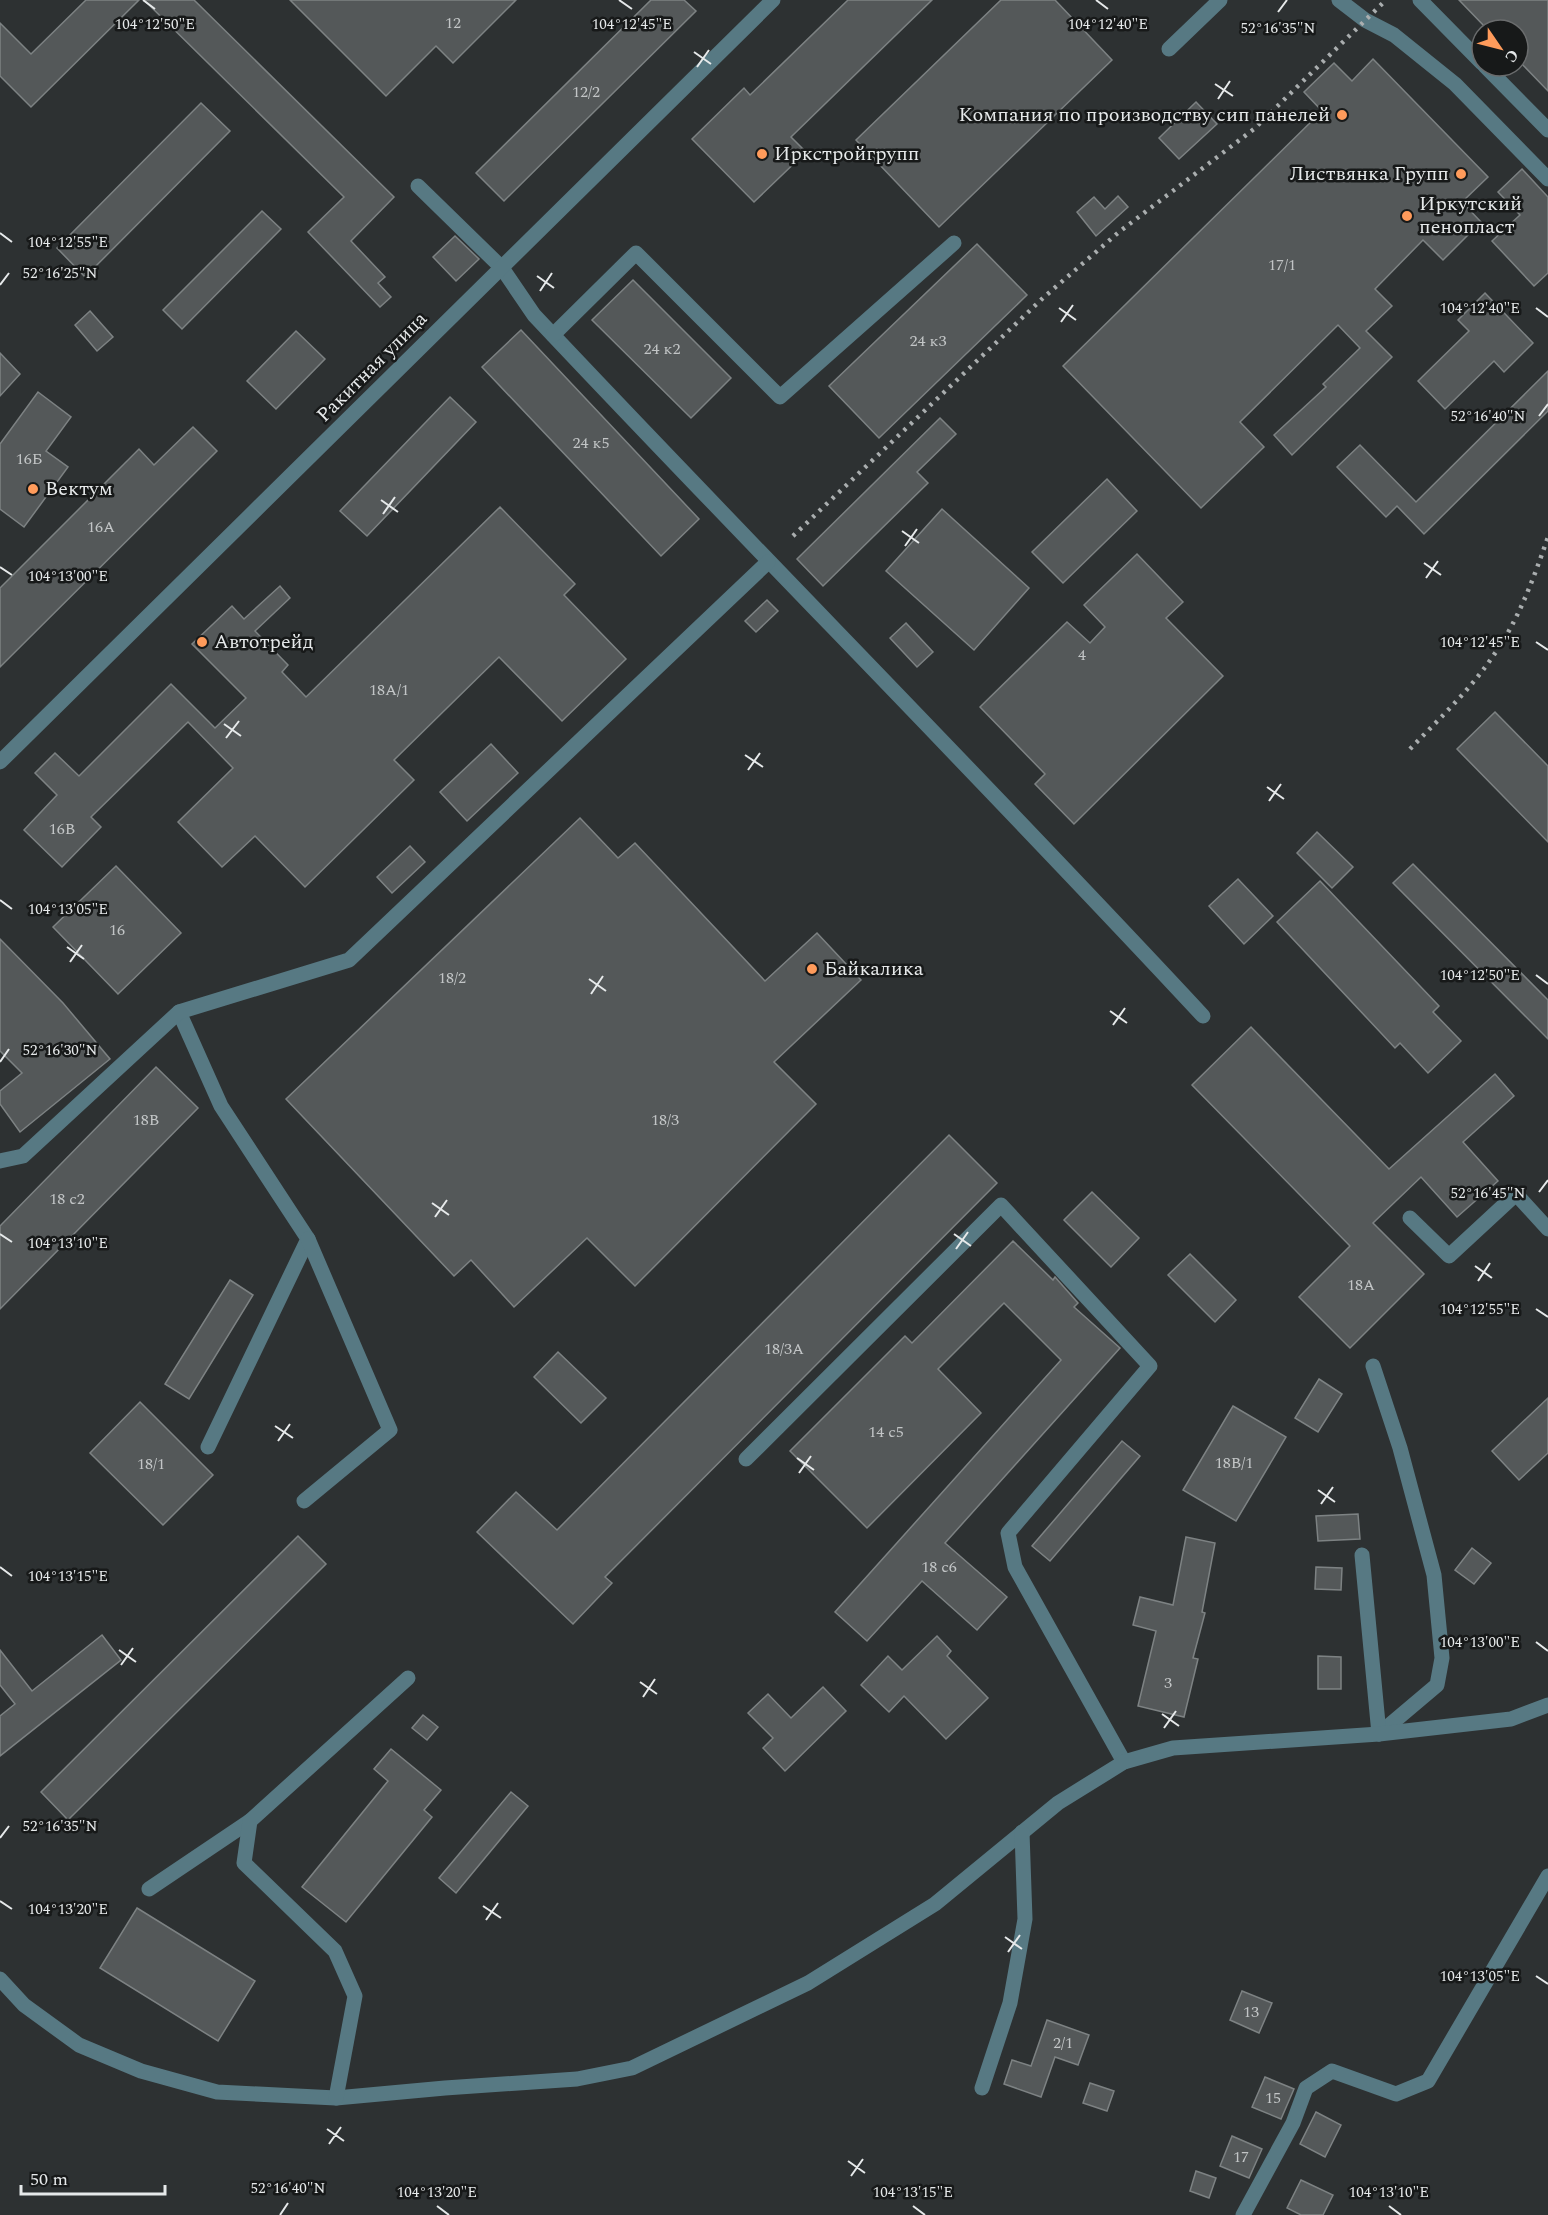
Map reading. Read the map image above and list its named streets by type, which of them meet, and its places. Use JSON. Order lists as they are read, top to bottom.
{
  "streets": {
    "street": ["Ракитная улица"]
  },
  "places": [
    "Компания по производству сип панелей",
    "Иркстройгрупп",
    "Листвянка Групп",
    "Иркутский пенопласт",
    "Вектум",
    "Автотрейд",
    "Байкалика"
  ],
  "house_numbers": [
    "12",
    "12/2",
    "17/1",
    "24 к3",
    "24 к2",
    "24 к5",
    "16Б",
    "16А",
    "4",
    "18А/1",
    "16В",
    "16",
    "18/2",
    "18В",
    "18/3",
    "18 с2",
    "18А",
    "18/3А",
    "14 с5",
    "18В/1",
    "18/1",
    "18 с6",
    "3",
    "13",
    "2/1",
    "15",
    "17"
  ],
  "scale_bar": "50 m",
  "north": "bottom right",
  "coordinates": [
    "104°12'40\"E",
    "104°12'50\"E",
    "104°12'45\"E",
    "52°16'35\"N",
    "104°12'55\"E",
    "52°16'25\"N",
    "52°16'40\"N",
    "104°13'00\"E",
    "104°13'05\"E",
    "52°16'30\"N",
    "52°16'45\"N",
    "104°13'10\"E",
    "104°13'15\"E",
    "104°13'20\"E"
  ]
}
